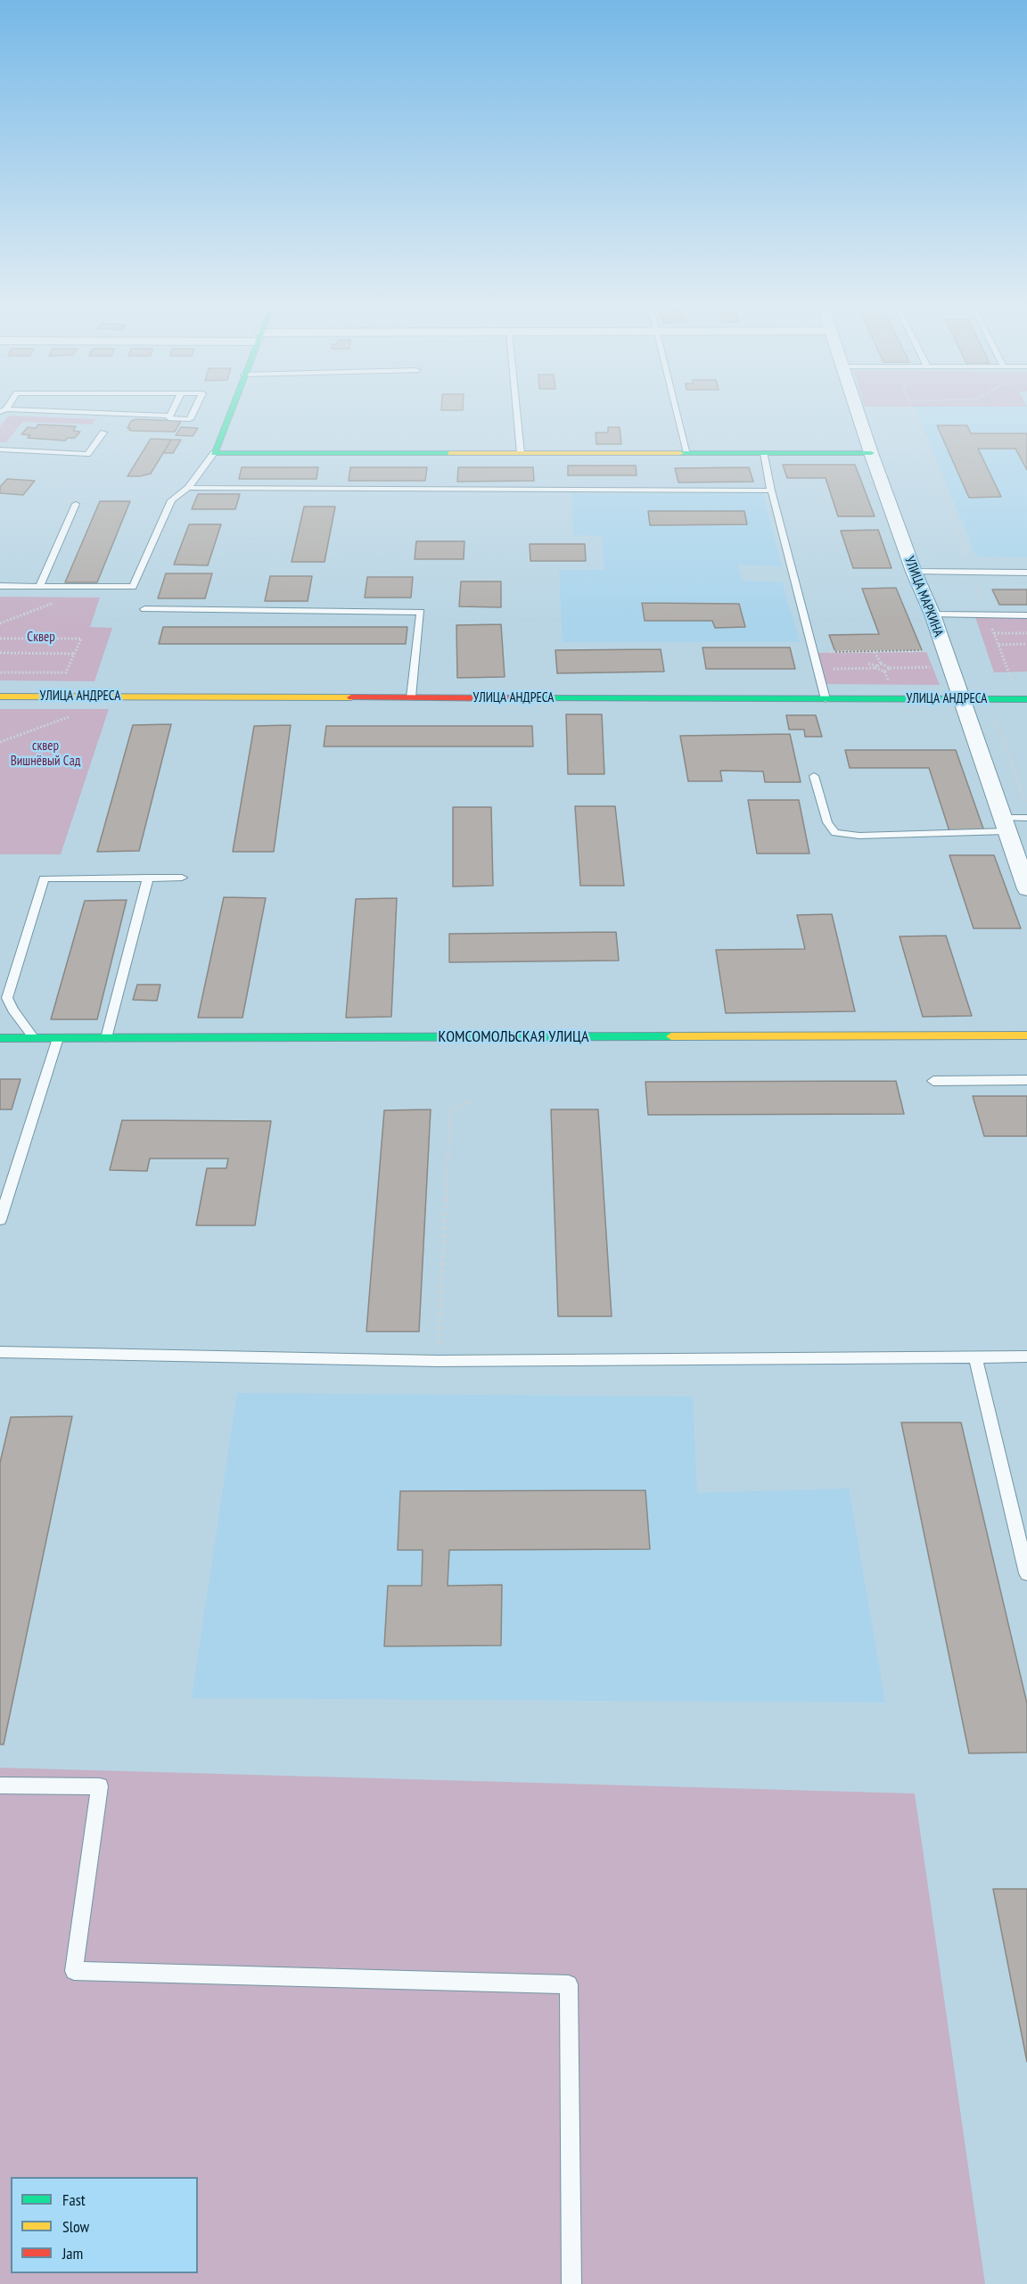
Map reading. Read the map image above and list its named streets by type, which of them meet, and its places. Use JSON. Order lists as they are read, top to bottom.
{
  "streets": {
    "street": ["УЛИЦА МАРКИНА", "УЛИЦА АНДРЕСА", "КОМСОМОЛЬСКАЯ УЛИЦА"]
  },
  "crossings": [
    ["УЛИЦА МАРКИНА", "УЛИЦА АНДРЕСА"]
  ],
  "parks": ["Сквер", "сквер Вишнёвый Сад"],
  "legend": ["Fast", "Slow", "Jam"]
}
